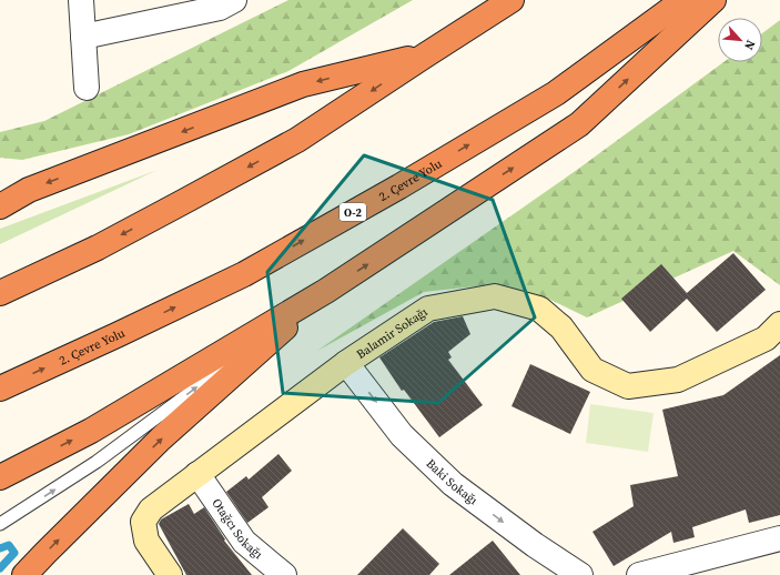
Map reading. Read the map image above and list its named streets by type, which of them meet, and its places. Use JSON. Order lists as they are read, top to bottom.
{
  "streets": {
    "highway": ["2. Çevre Yolu", "O-2"],
    "street": ["Balamir Sokağı", "Baki Sokağı", "Otağcı Sokağı"]
  },
  "crossings": [
    ["Balamir Sokağı", "Baki Sokağı"],
    ["Balamir Sokağı", "Otağcı Sokağı"]
  ],
  "one_way": ["Baki Sokağı"],
  "north": "bottom right"
}
